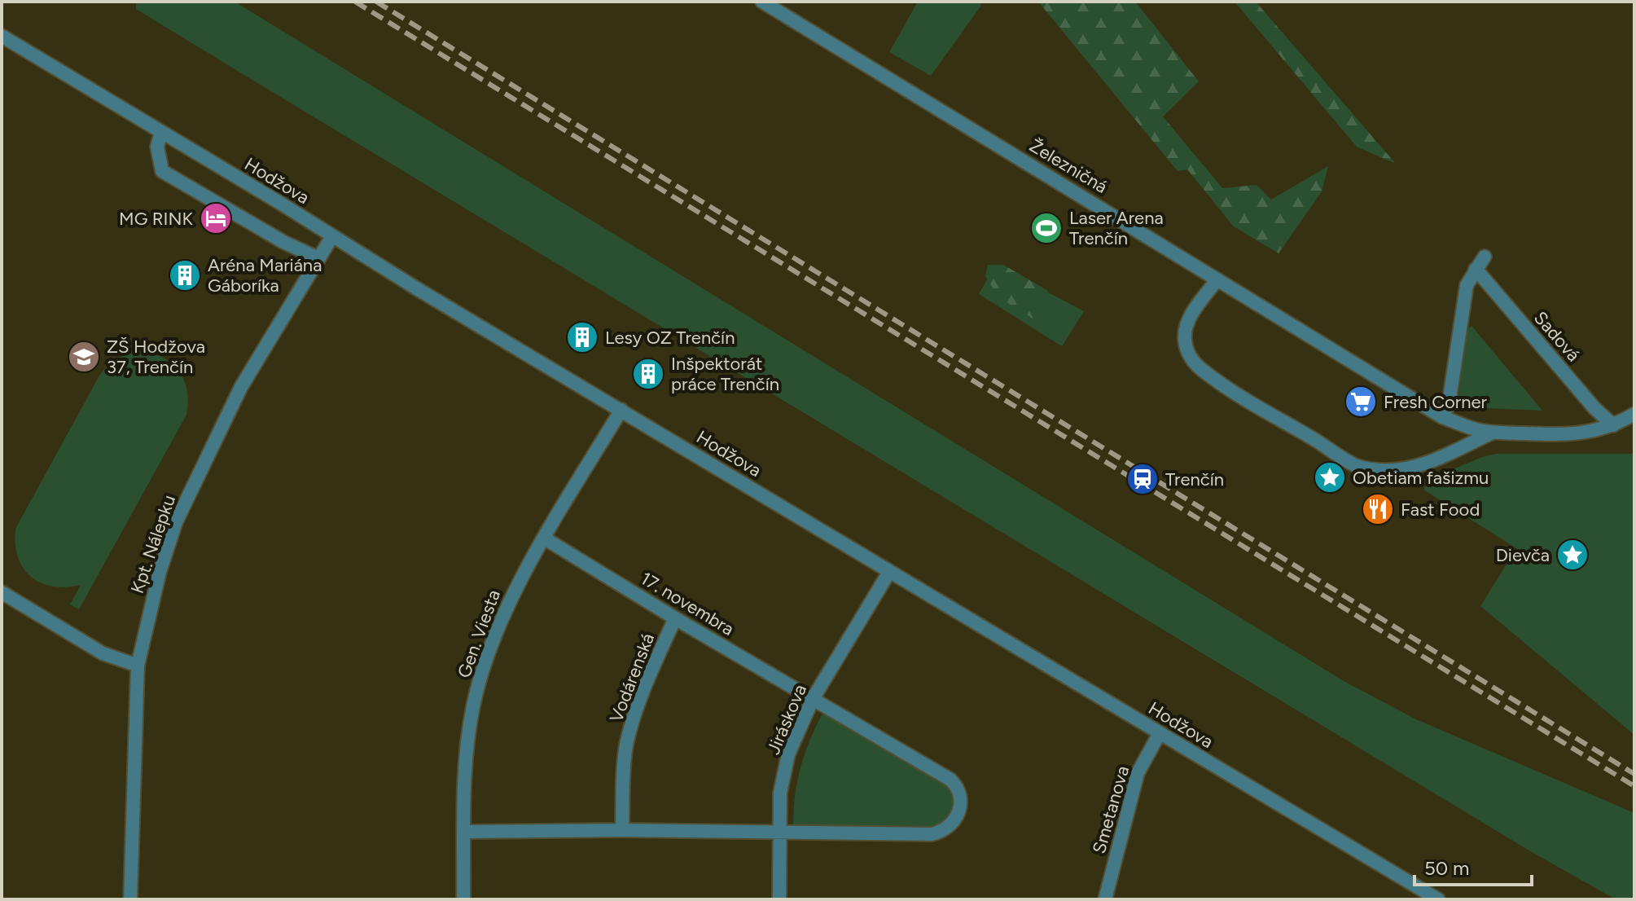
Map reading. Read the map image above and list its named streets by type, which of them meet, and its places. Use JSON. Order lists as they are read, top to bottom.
{
  "streets": {
    "street": [
      "Železničná",
      "Hodžova",
      "Sadová",
      "Kpt. Nálepku",
      "17. novembra",
      "Gen. Viesta",
      "Vodárenská",
      "Jiráskova",
      "Smetanova"
    ]
  },
  "crossings": [
    ["Hodžova", "Kpt. Nálepku"],
    ["Hodžova", "Gen. Viesta"],
    ["Hodžova", "Jiráskova"],
    ["Hodžova", "Smetanova"],
    ["17. novembra", "Gen. Viesta"],
    ["17. novembra", "Vodárenská"],
    ["17. novembra", "Jiráskova"]
  ],
  "places": {
    "hotel": ["MG RINK"],
    "sports": ["Laser Arena Trenčín"],
    "building": ["Aréna Mariána Gáboríka", "Lesy OZ Trenčín", "Inšpektorát práce Trenčín"],
    "school or university": ["ZŠ Hodžova 37, Trenčín"],
    "supermarket": ["Fresh Corner"],
    "place": ["Obetiam fašizmu", "Dievča"],
    "station": ["Trenčín"],
    "restaurant": ["Fast Food"]
  },
  "scale_bar": "50 m"
}
